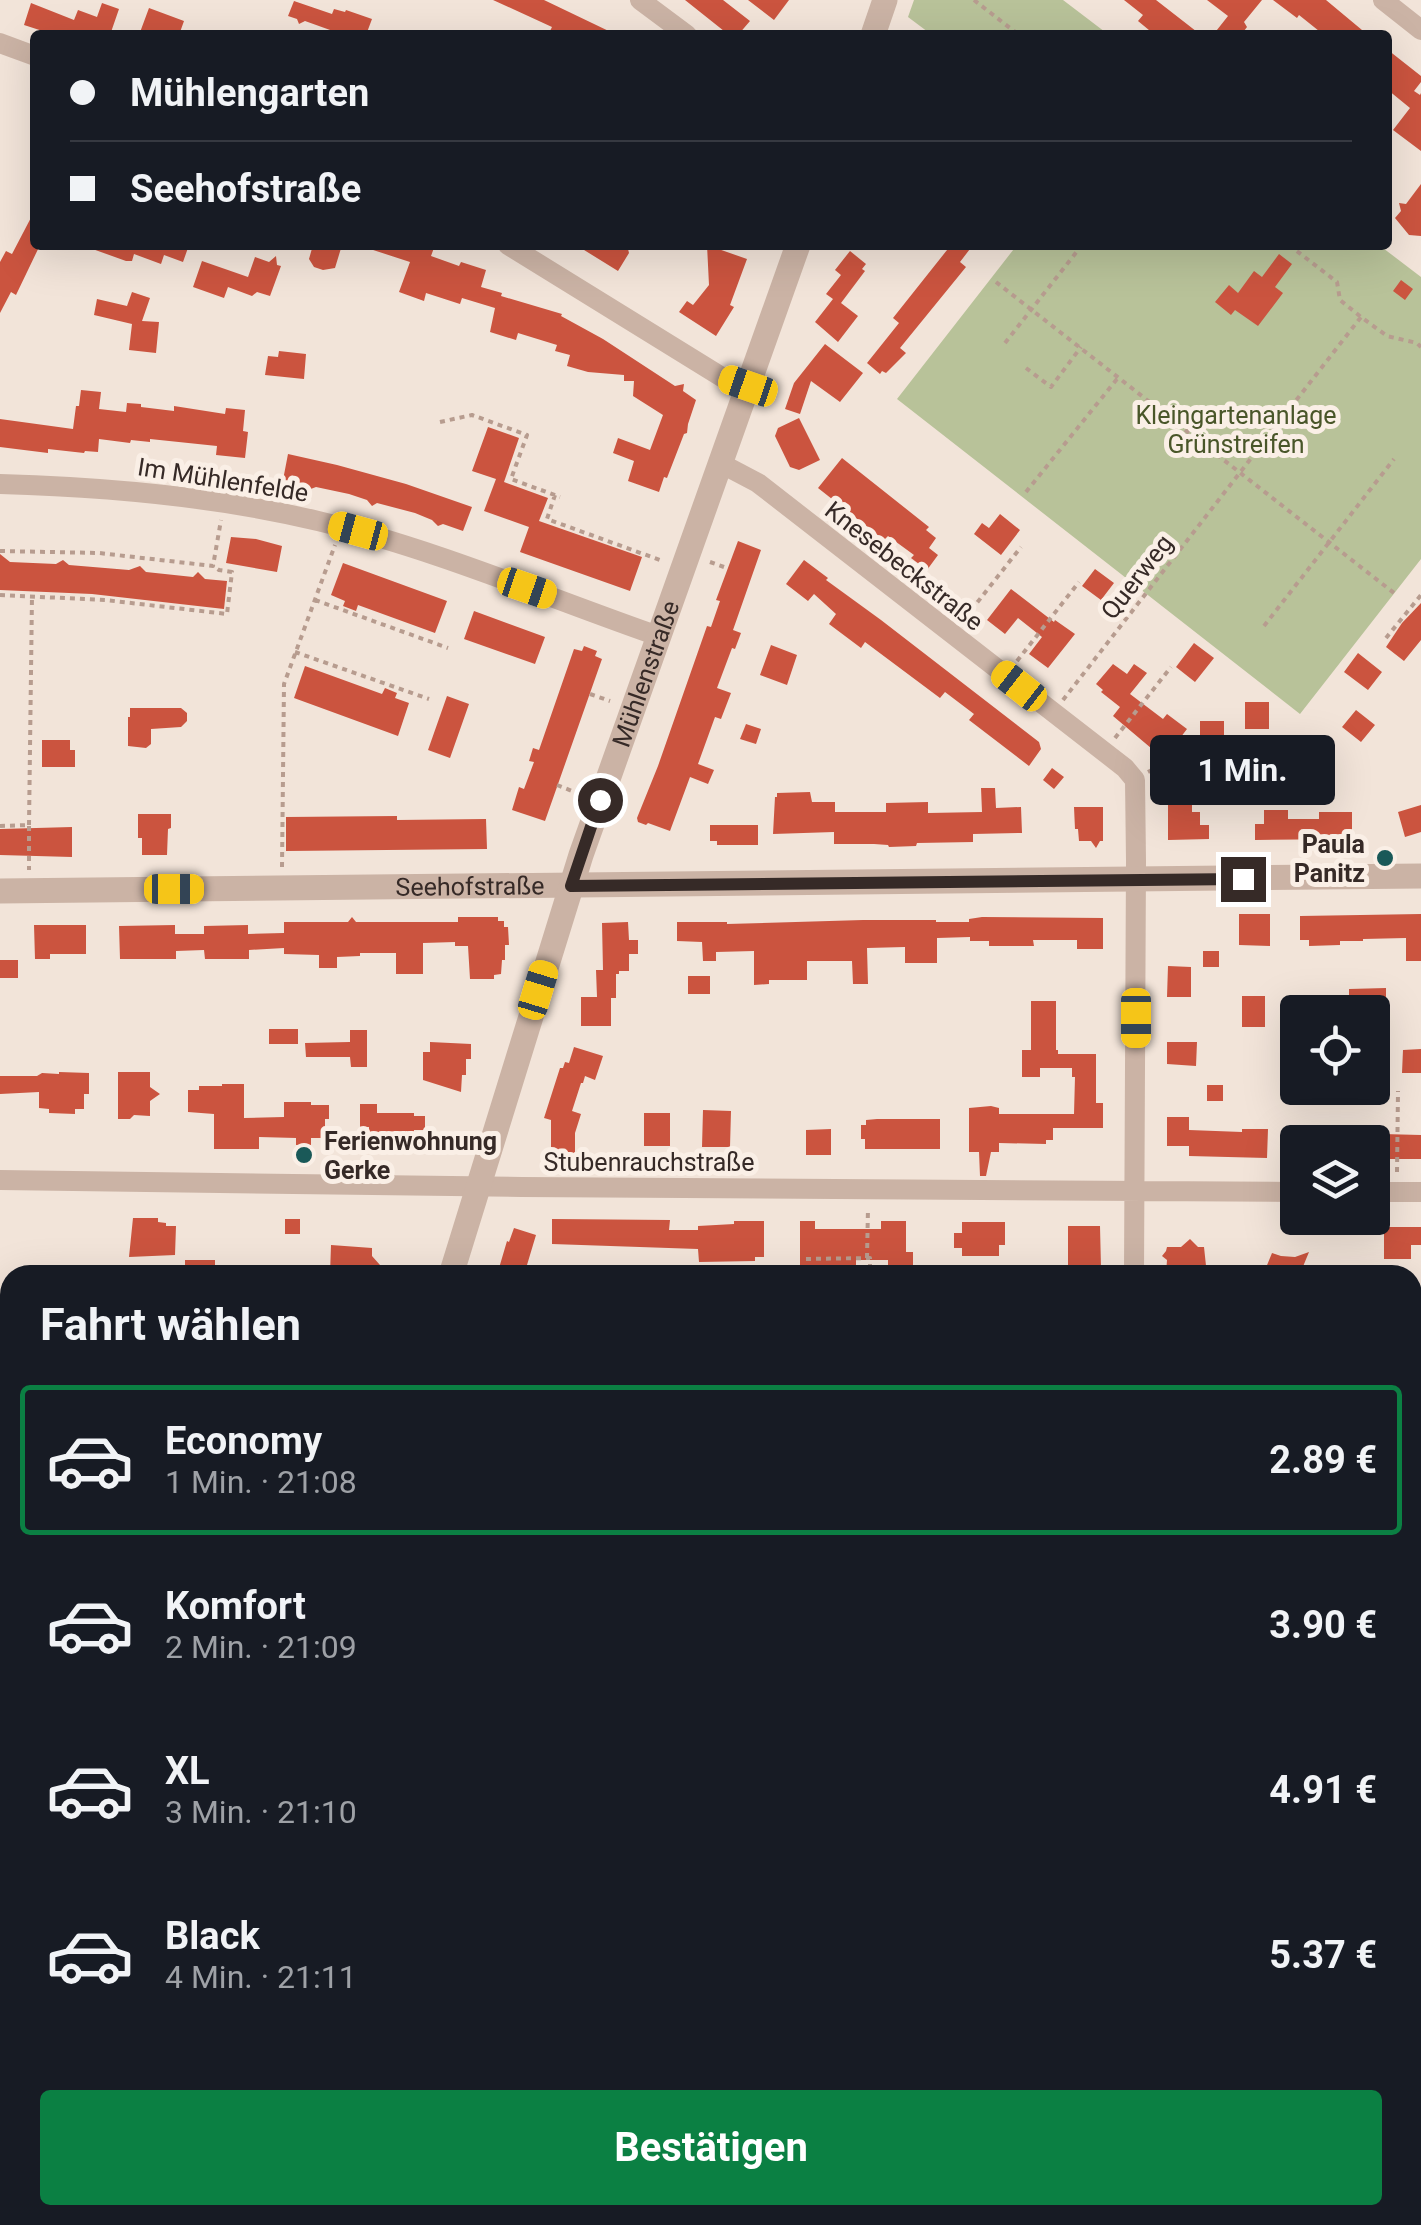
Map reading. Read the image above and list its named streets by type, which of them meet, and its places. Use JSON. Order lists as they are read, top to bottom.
{
  "streets": {
    "street": [
      "Im Mühlenfelde",
      "Knesebeckstraße",
      "Mühlenstraße",
      "Seehofstraße",
      "Stubenrauchstraße"
    ],
    "path": ["Querweg"]
  },
  "crossings": [
    ["Im Mühlenfelde", "Mühlenstraße"],
    ["Knesebeckstraße", "Mühlenstraße"],
    ["Knesebeckstraße", "Seehofstraße"],
    ["Knesebeckstraße", "Stubenrauchstraße"],
    ["Mühlenstraße", "Seehofstraße"],
    ["Mühlenstraße", "Stubenrauchstraße"]
  ],
  "parks": ["Kleingartenanlage Grünstreifen"],
  "places": ["Paula Panitz", "Ferienwohnung Gerke"],
  "page": {
    "banner": ["Mühlengarten", "Seehofstraße"],
    "bubble": "1 Min.",
    "heading": "Fahrt wählen",
    "list": [
      {
        "name": "Economy",
        "note": "1 Min. · 21:08",
        "value": "2.89 €"
      },
      {
        "name": "Komfort",
        "note": "2 Min. · 21:09",
        "value": "3.90 €"
      },
      {
        "name": "XL",
        "note": "3 Min. · 21:10",
        "value": "4.91 €"
      },
      {
        "name": "Black",
        "note": "4 Min. · 21:11",
        "value": "5.37 €"
      }
    ],
    "buttons": "Bestätigen"
  }
}
